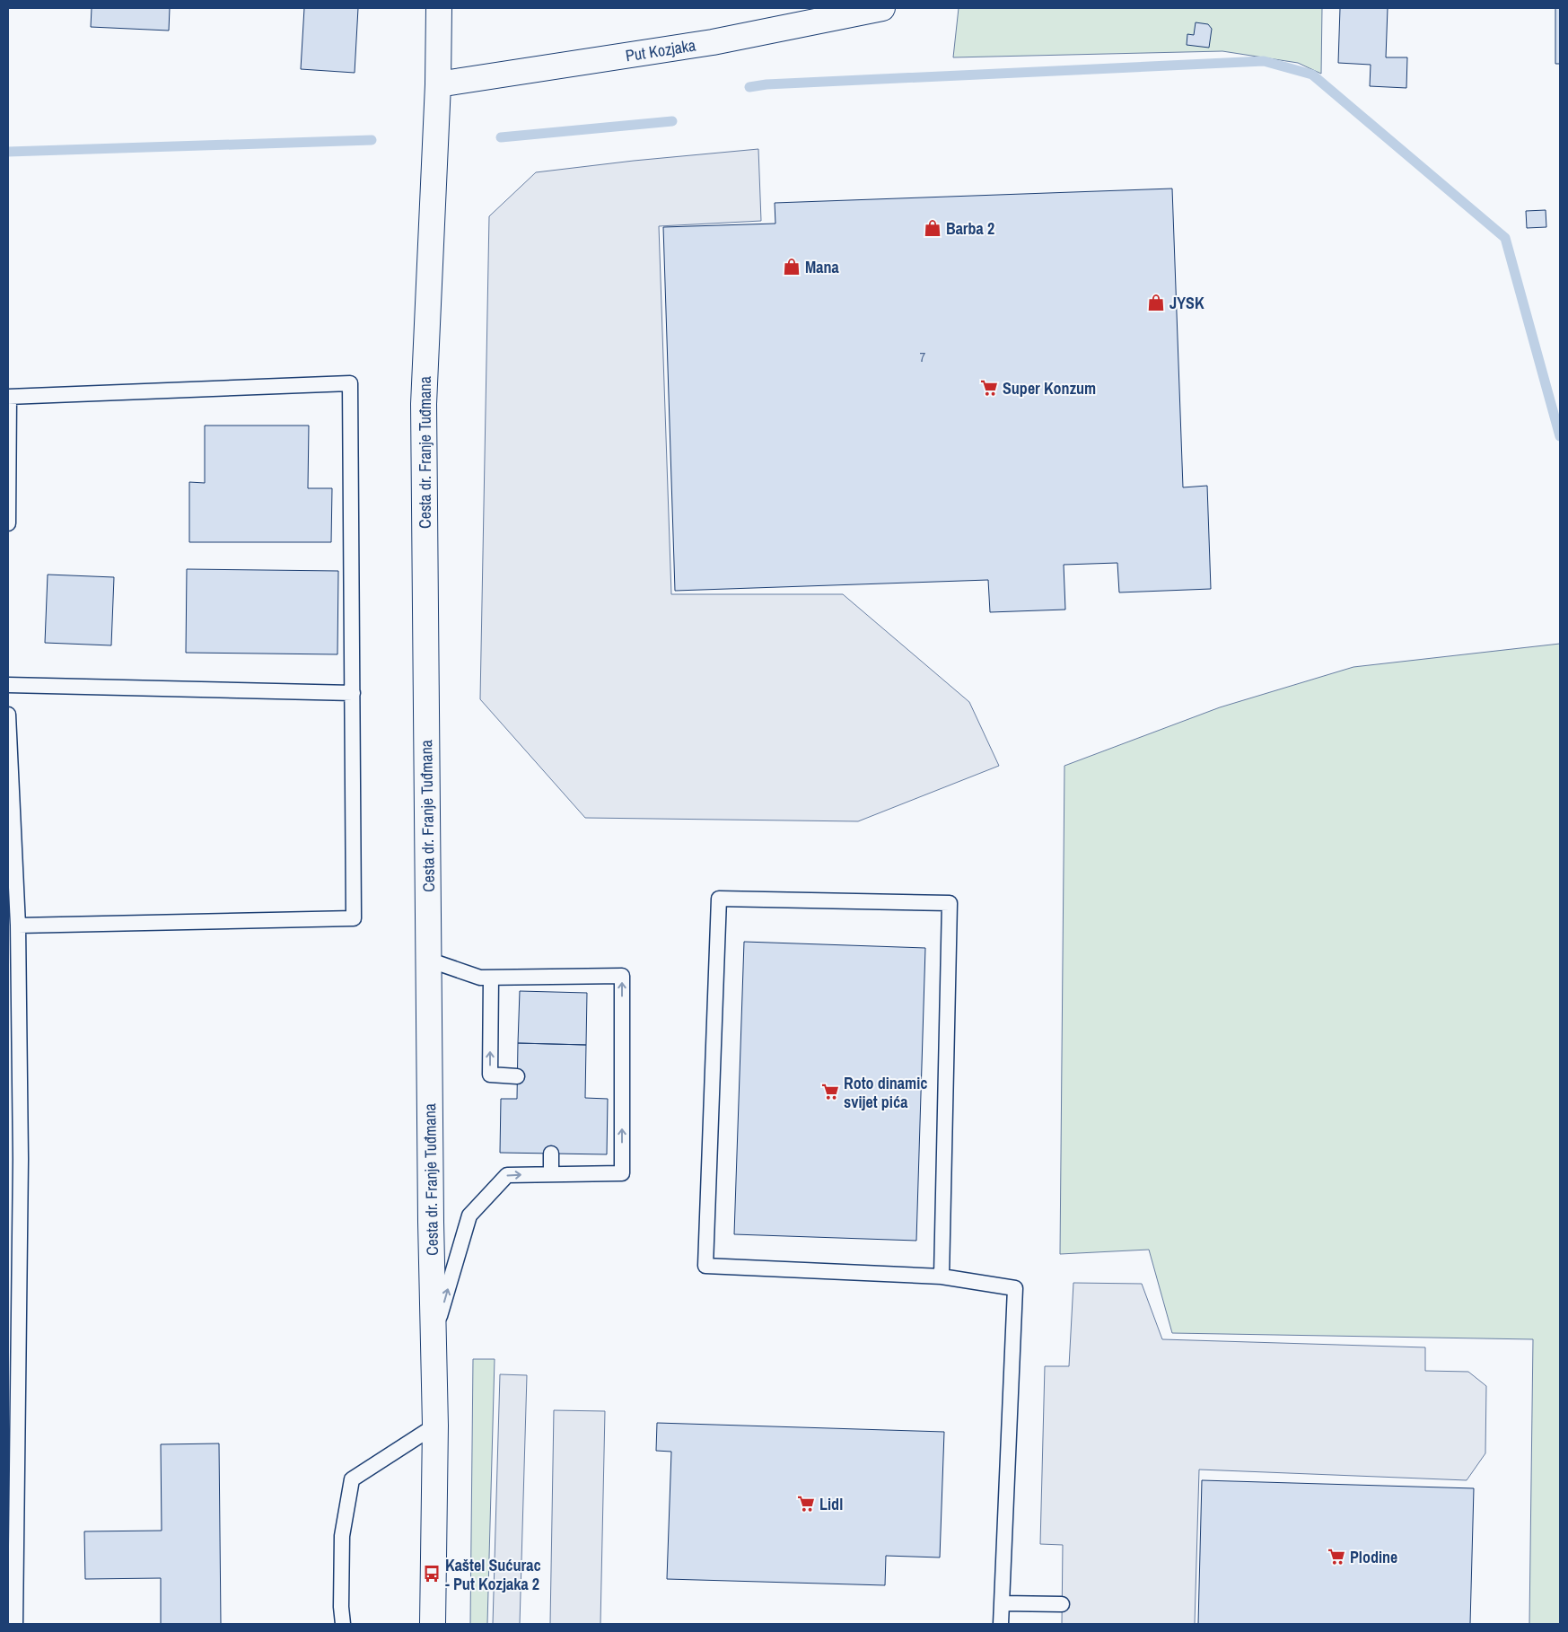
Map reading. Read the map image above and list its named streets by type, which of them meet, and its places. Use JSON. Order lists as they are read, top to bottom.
{
  "streets": {
    "main road": ["Put Kozjaka", "Cesta dr. Franje Tuđmana"]
  },
  "crossings": [
    ["Put Kozjaka", "Cesta dr. Franje Tuđmana"]
  ],
  "places": {
    "shop": ["Barba 2", "Mana", "JYSK"],
    "supermarket": [
      "Super Konzum",
      "Roto dinamic svijet pića",
      "Lidl",
      "Plodine"
    ],
    "bus stop": ["Kaštel Sućurac - Put Kozjaka 2"]
  },
  "house_numbers": ["7"]
}
